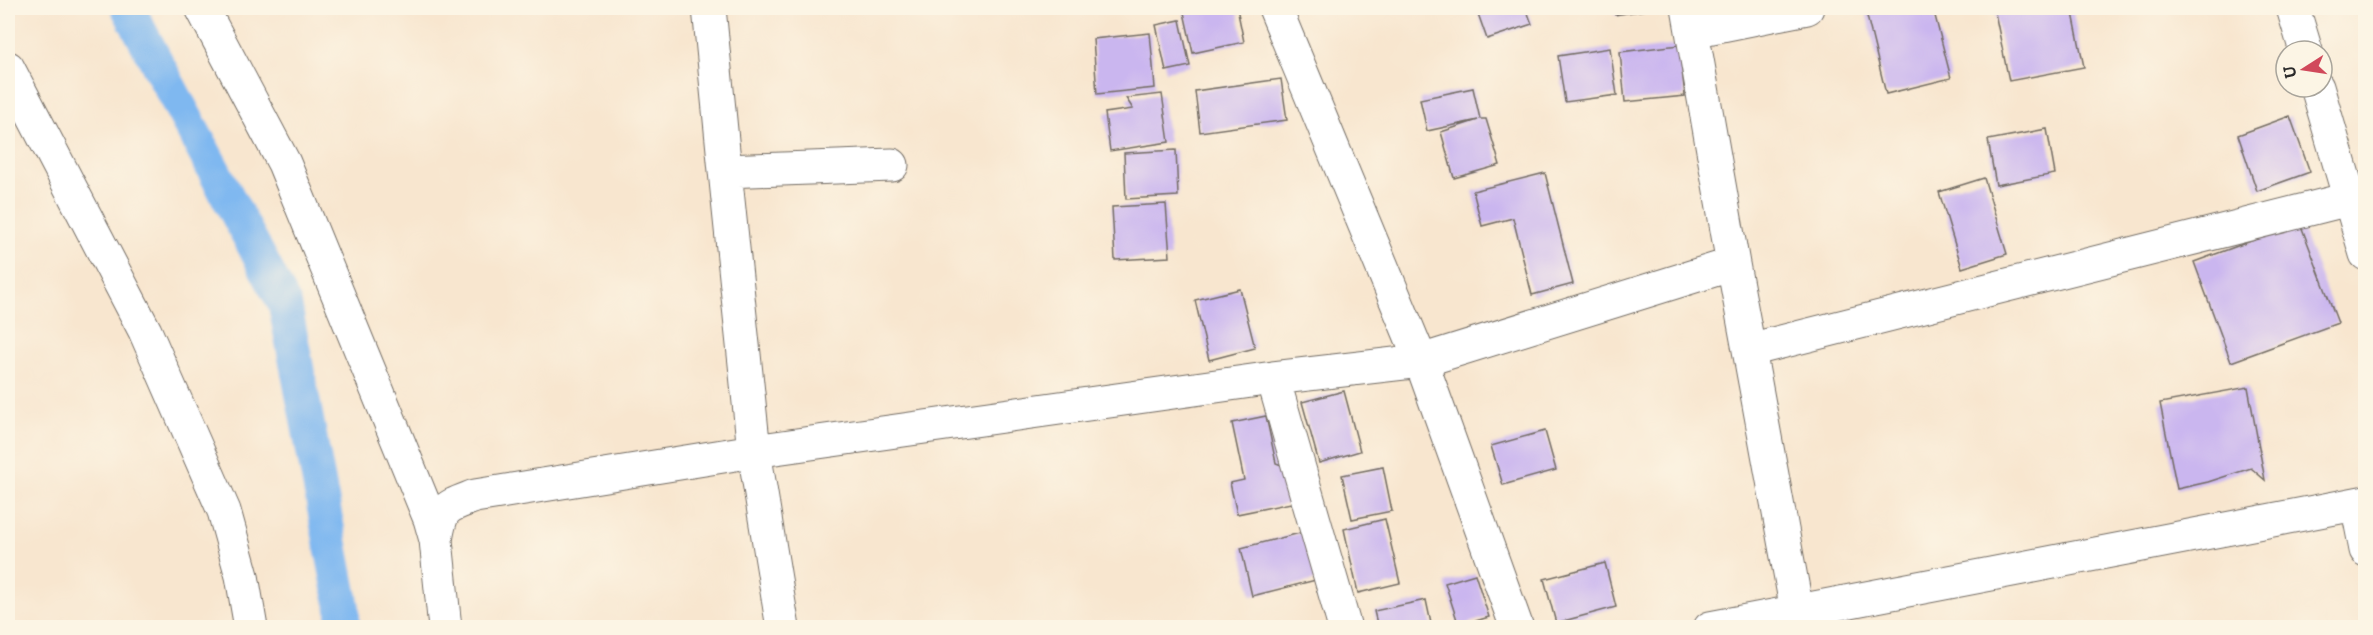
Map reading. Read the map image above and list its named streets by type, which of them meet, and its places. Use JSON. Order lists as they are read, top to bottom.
{
  "north": "left"
}
